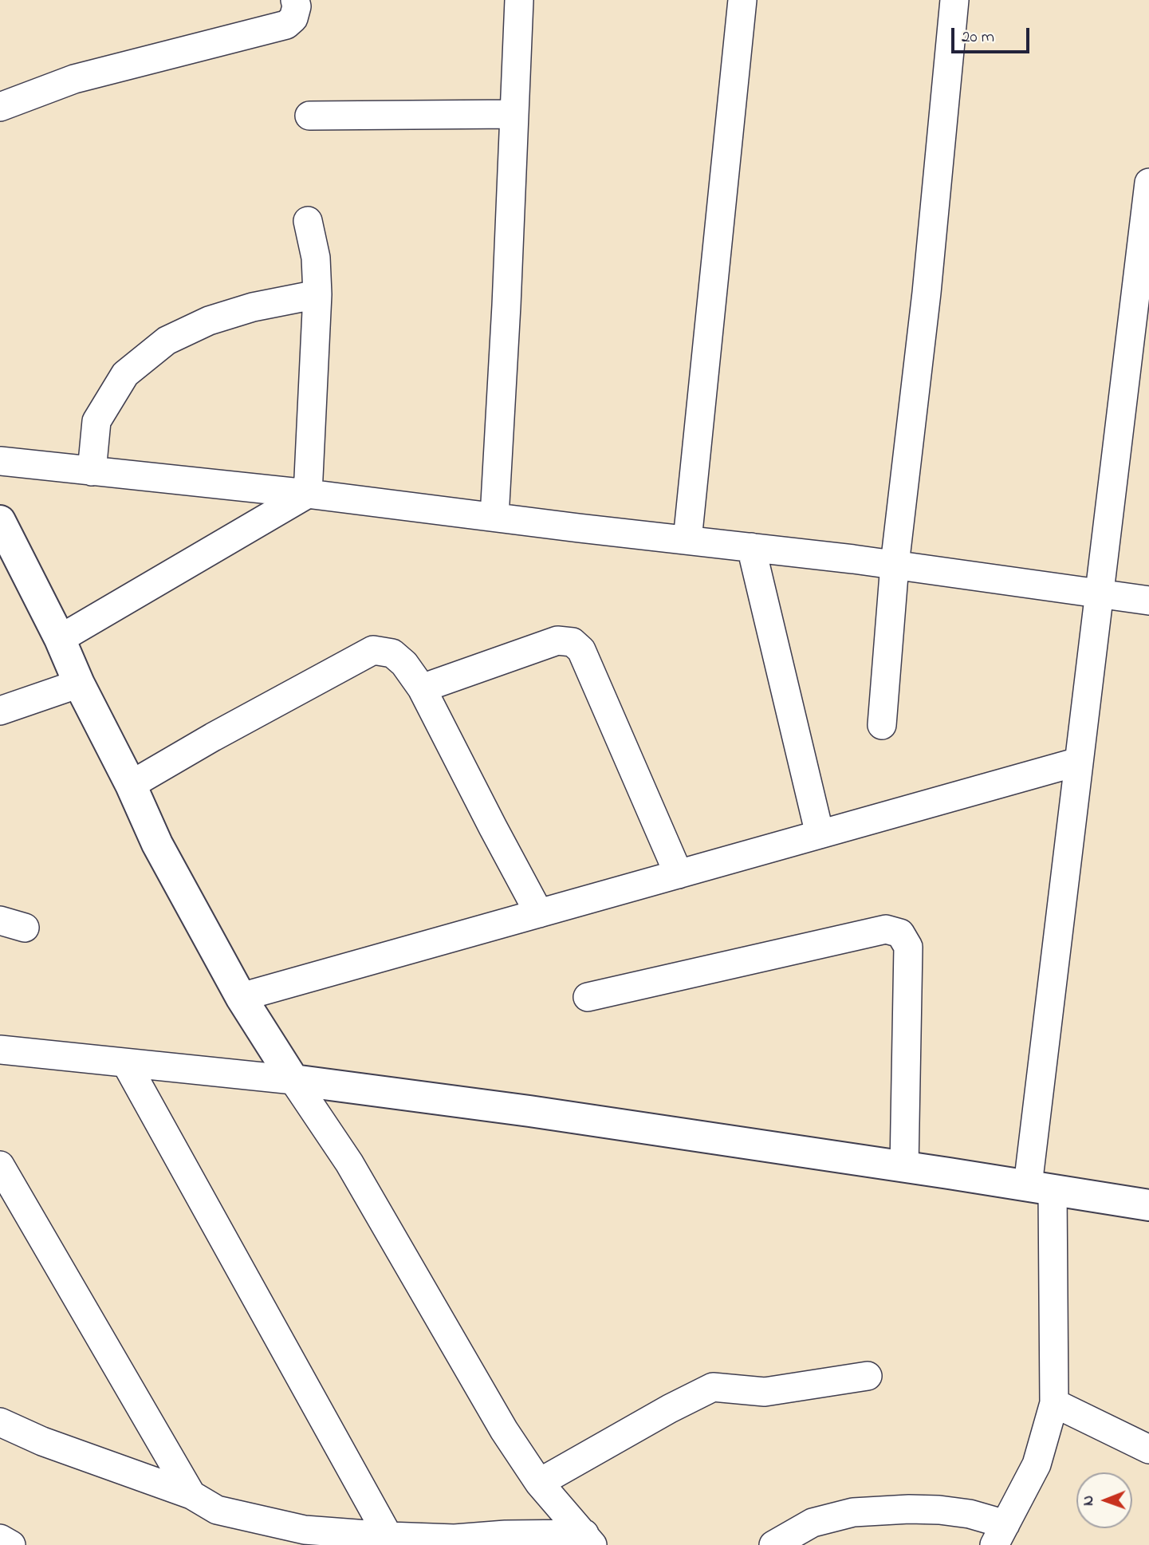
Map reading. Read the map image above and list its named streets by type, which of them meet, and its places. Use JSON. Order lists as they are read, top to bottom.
{
  "scale_bar": "20 m",
  "north": "left"
}
